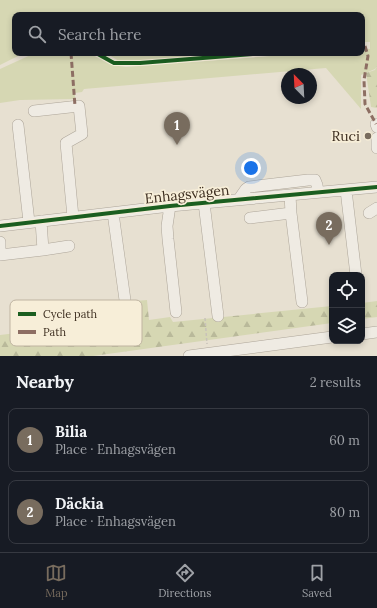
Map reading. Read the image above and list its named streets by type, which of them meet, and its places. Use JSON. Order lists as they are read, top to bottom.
{
  "streets": {
    "street": ["Enhagsvägen"]
  },
  "places": ["Ruci"],
  "legend": ["Cycle path", "Path"],
  "north": "top left",
  "page": {
    "search": "Search here",
    "pins": ["1", "2"],
    "heading": ["Nearby", "2 results"],
    "list": [
      {
        "mark": "1",
        "name": "Bilia",
        "note": "Place · Enhagsvägen",
        "value": "60 m"
      },
      {
        "mark": "2",
        "name": "Däckia",
        "note": "Place · Enhagsvägen",
        "value": "80 m"
      }
    ],
    "nav": ["Map", "Directions", "Saved"]
  }
}
